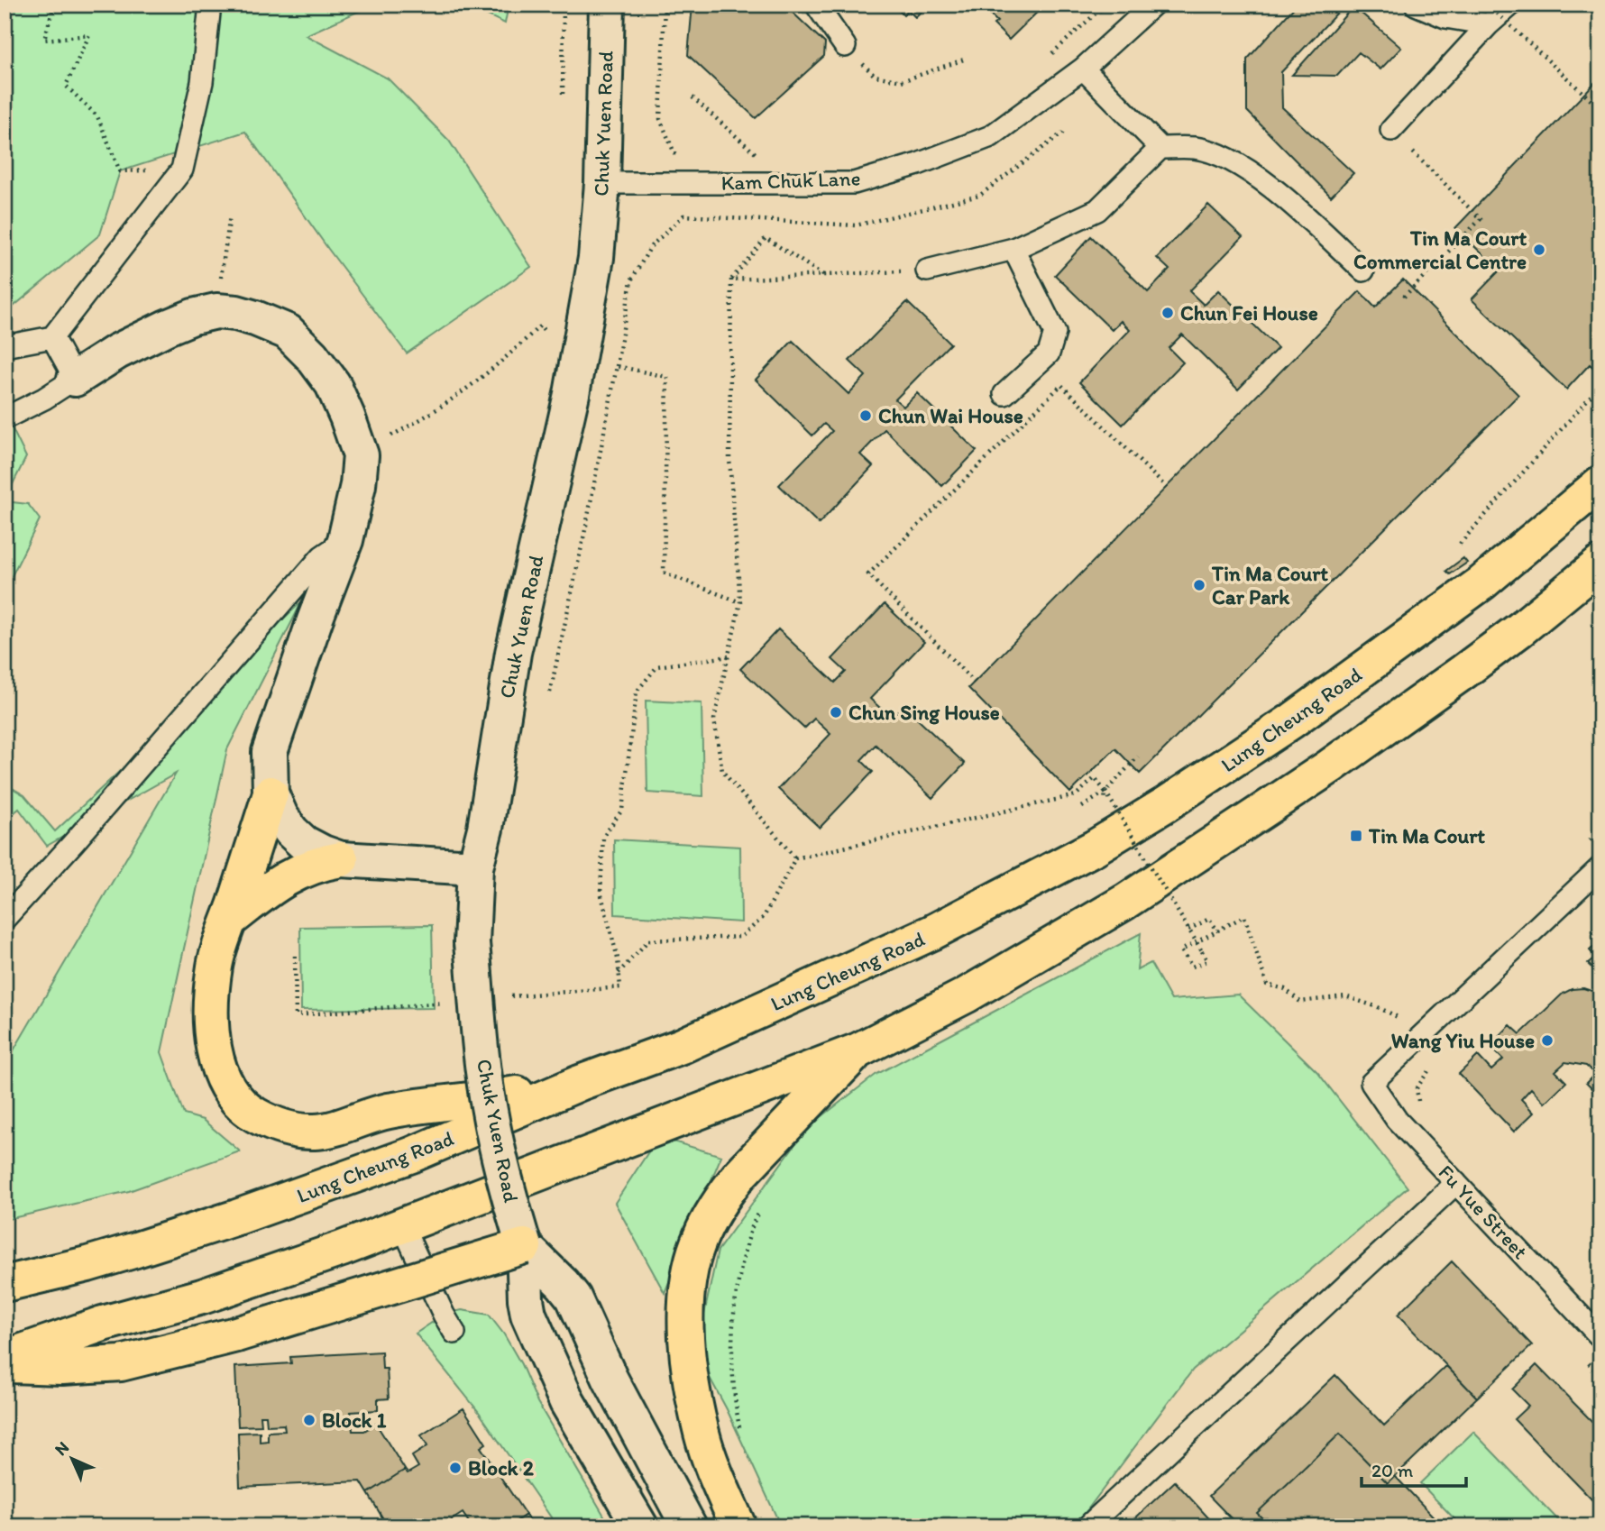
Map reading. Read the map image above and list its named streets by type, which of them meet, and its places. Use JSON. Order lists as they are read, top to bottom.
{
  "streets": {
    "highway": ["Lung Cheung Road"],
    "main road": ["Chuk Yuen Road"],
    "lane": ["Kam Chuk Lane", "Fu Yue Street"]
  },
  "crossings": [
    ["Chuk Yuen Road", "Kam Chuk Lane"]
  ],
  "places": {
    "other": [
      "Tin Ma Court Commercial Centre",
      "Chun Fei House",
      "Chun Wai House",
      "Tin Ma Court Car Park",
      "Chun Sing House",
      "Wang Yiu House",
      "Block 1",
      "Block 2"
    ],
    "transit": ["Tin Ma Court"]
  },
  "scale_bar": "20 m",
  "north": "top left"
}
